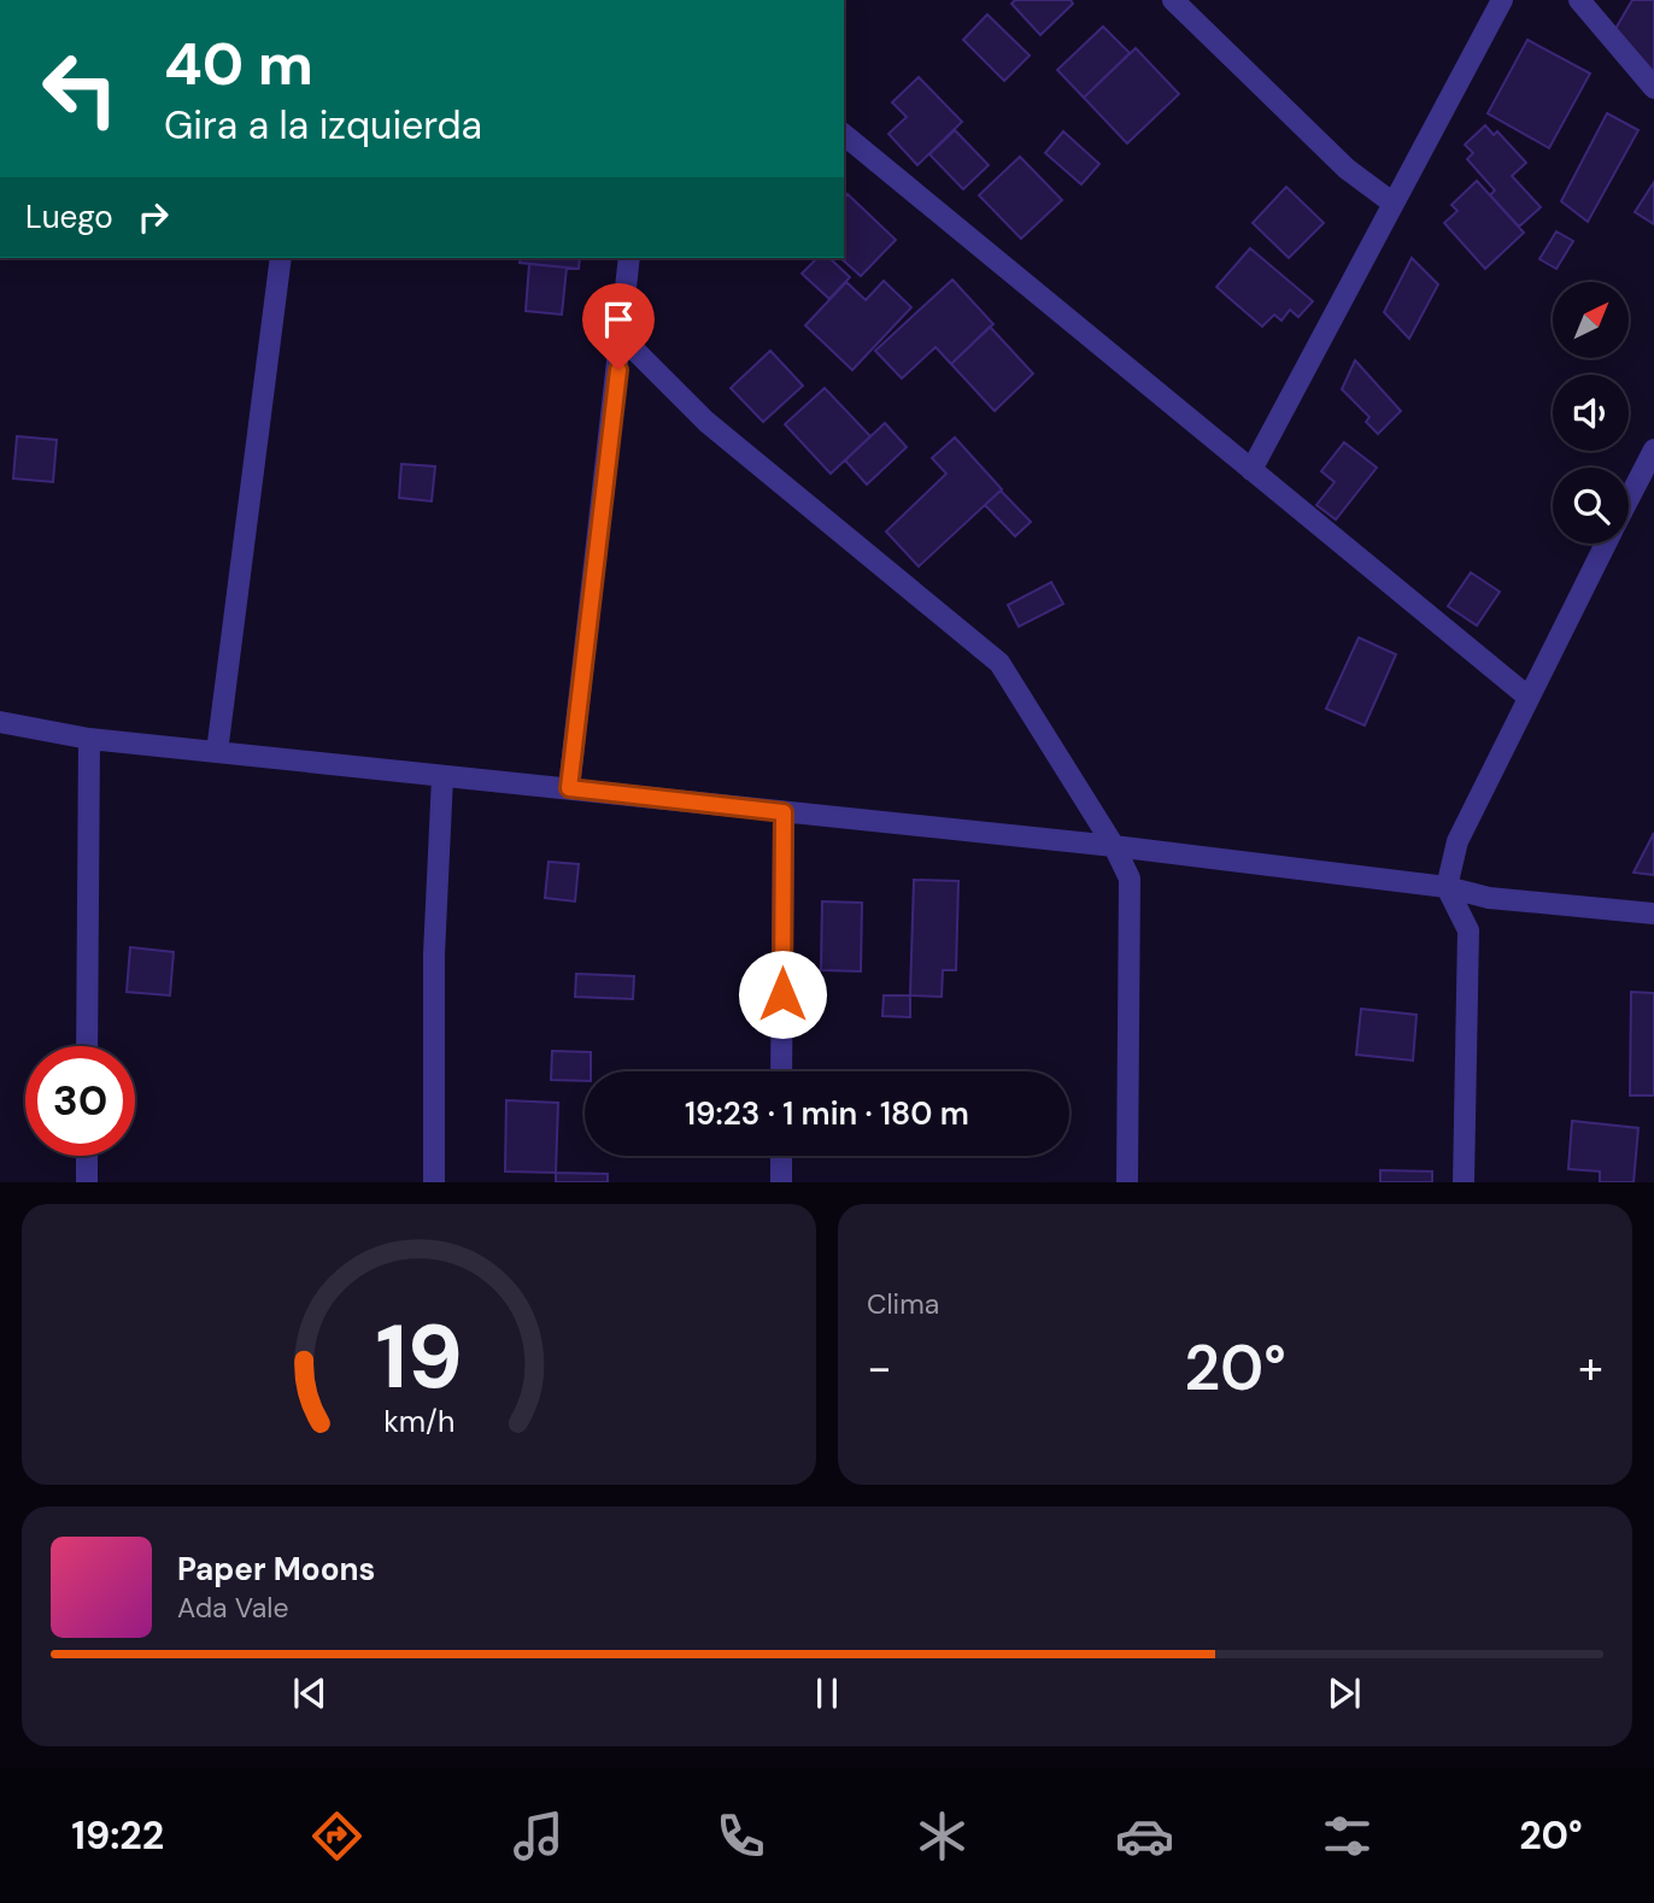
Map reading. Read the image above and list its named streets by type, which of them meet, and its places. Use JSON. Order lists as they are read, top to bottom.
{
  "north": "top right",
  "page": {
    "turn": ["40 m", "Gira a la izquierda"],
    "then": "Luego",
    "limit": "30",
    "trip": "19:23 · 1 min · 180 m",
    "tile": "Clima",
    "heat": ["−", "20°", "+"],
    "song": ["Paper Moons", "Ada Vale"],
    "tabs": ["19:22", "20°"],
    "gauge": ["19", "km/h"]
  }
}
